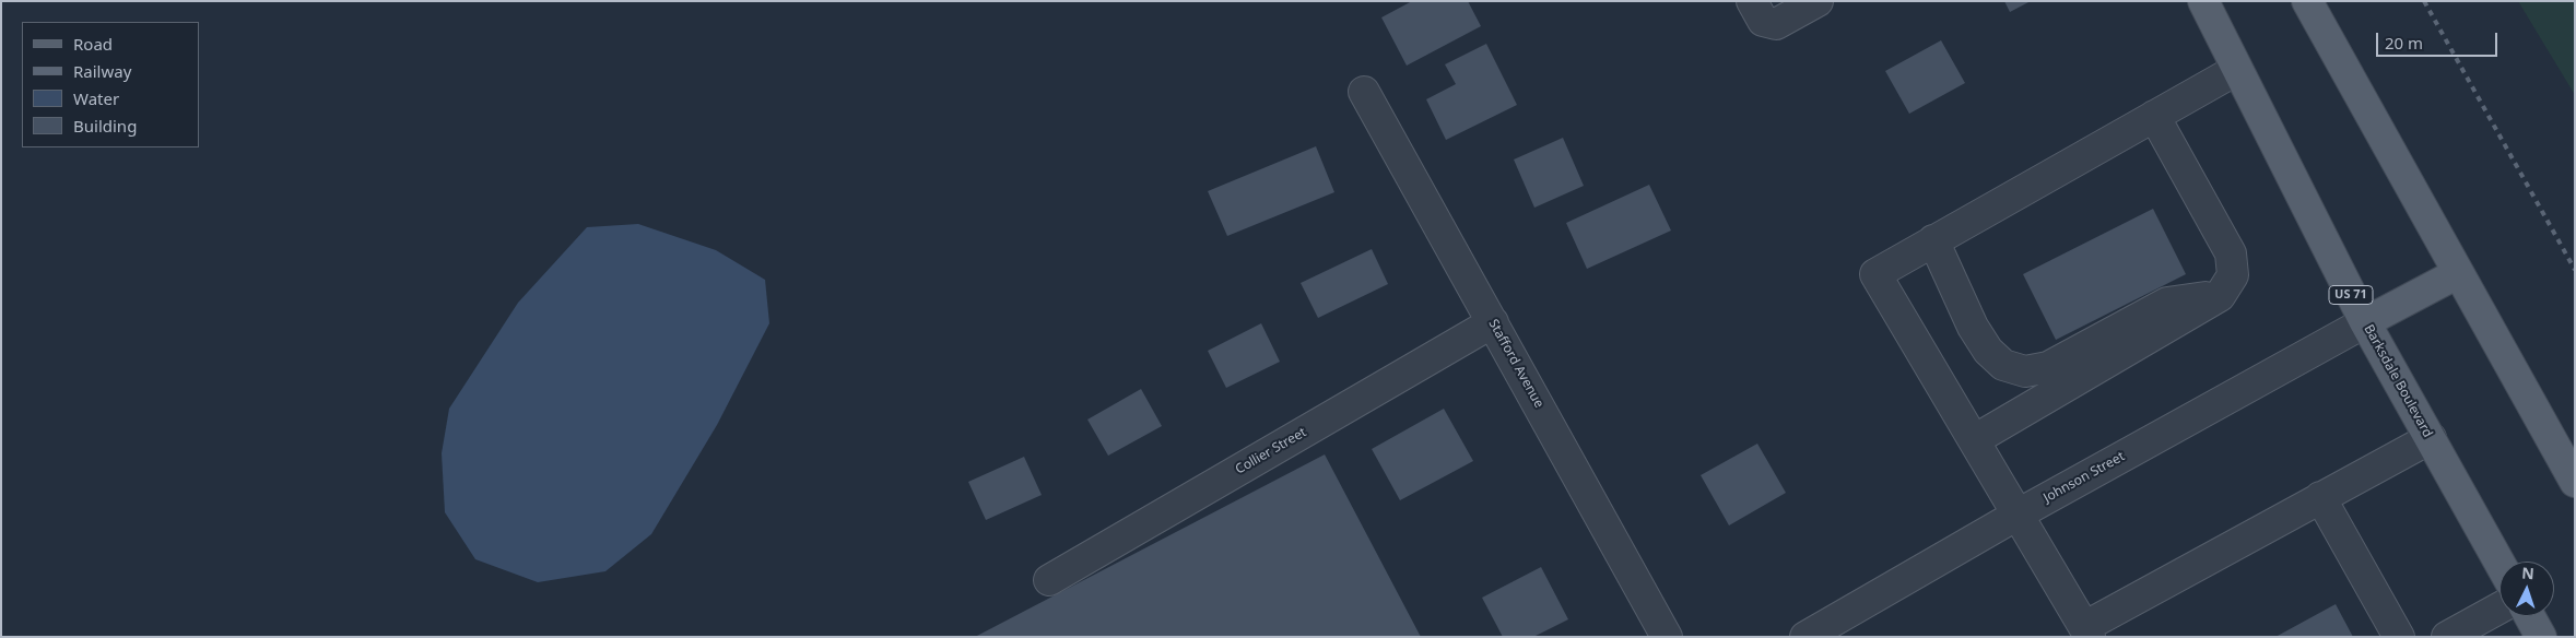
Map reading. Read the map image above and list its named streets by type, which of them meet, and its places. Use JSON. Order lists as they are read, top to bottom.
{
  "streets": {
    "main road": ["US 71", "Barksdale Boulevard"],
    "street": ["Stafford Avenue", "Collier Street", "Johnson Street"]
  },
  "crossings": [
    ["Stafford Avenue", "Collier Street"],
    ["Barksdale Boulevard", "Johnson Street"]
  ],
  "legend": [
    "Road",
    "Railway",
    "Water",
    "Building"
  ],
  "scale_bar": "20 m",
  "north": "top"
}
